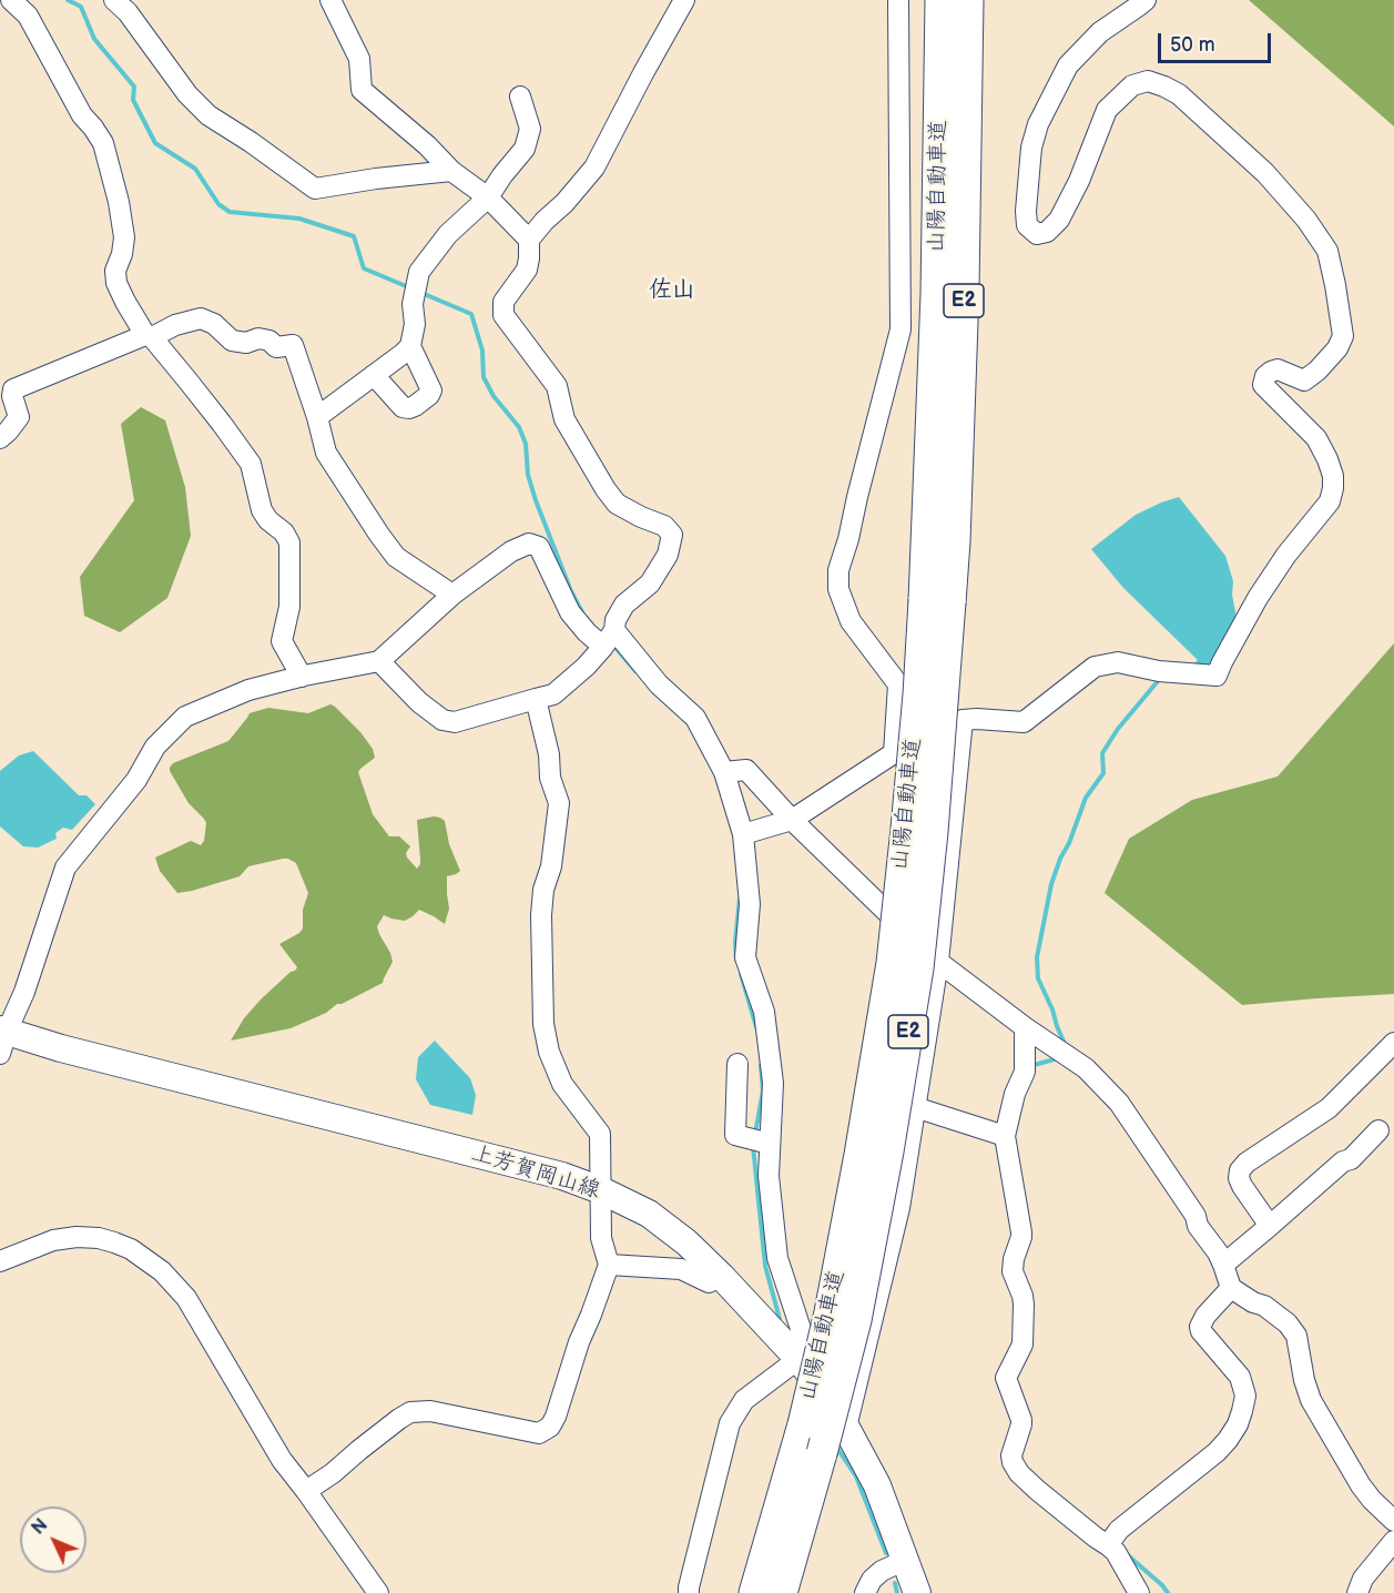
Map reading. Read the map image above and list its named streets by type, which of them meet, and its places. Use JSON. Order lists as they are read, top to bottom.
{
  "streets": {
    "highway": ["山陽自動車道", "E2"],
    "main road": ["上芳賀岡山線"]
  },
  "districts": ["佐山"],
  "scale_bar": "50 m",
  "north": "top left"
}
